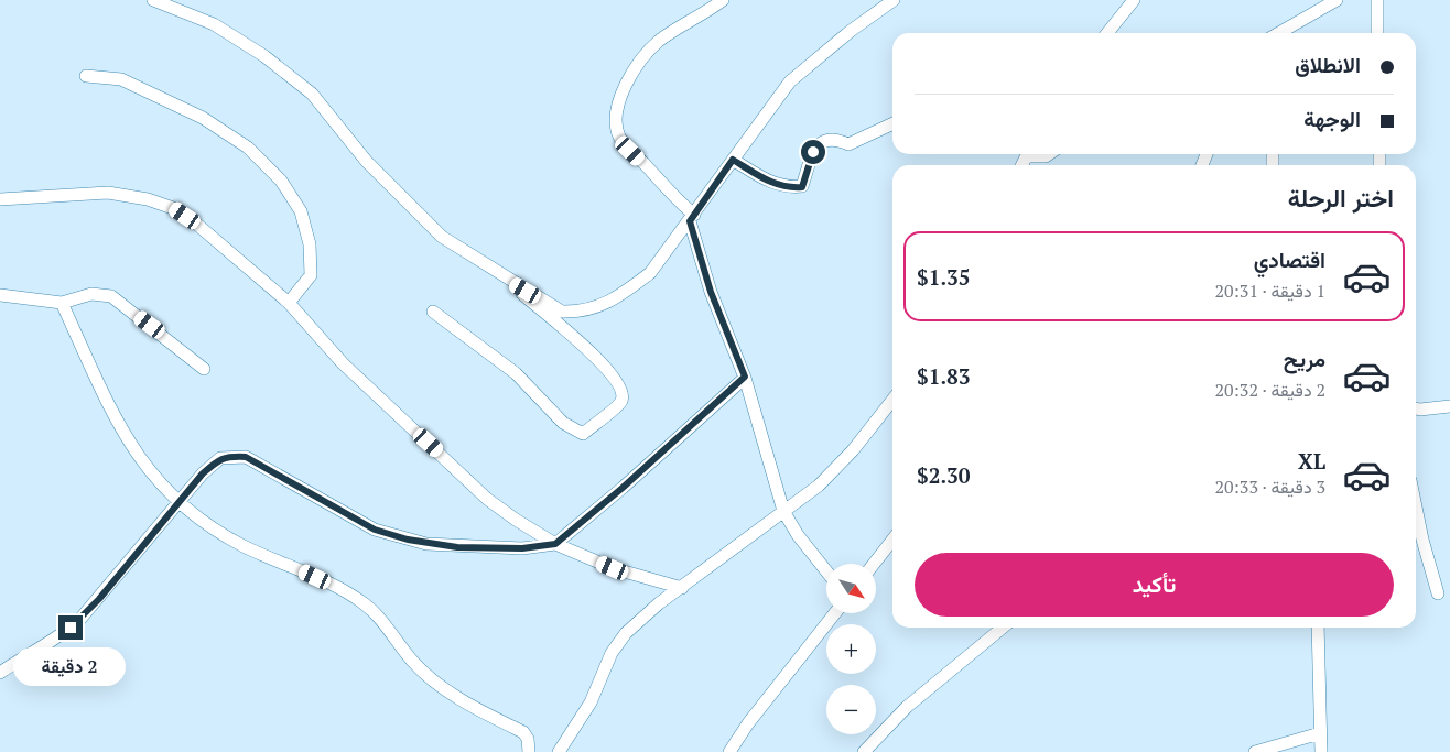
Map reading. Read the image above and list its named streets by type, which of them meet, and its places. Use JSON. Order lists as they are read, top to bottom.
{
  "north": "bottom right",
  "page": {
    "banner": ["الانطلاق", "الوجهة"],
    "heading": "اختر الرحلة",
    "list": [
      {
        "name": "اقتصادي",
        "note": "1 دقيقة · 20:31",
        "value": "$1.35"
      },
      {
        "name": "مريح",
        "note": "2 دقيقة · 20:32",
        "value": "$1.83"
      },
      {
        "name": "XL",
        "note": "3 دقيقة · 20:33",
        "value": "$2.30"
      }
    ],
    "buttons": "تأكيد",
    "map_buttons": ["+", "−"],
    "bubble": "2 دقيقة"
  }
}
